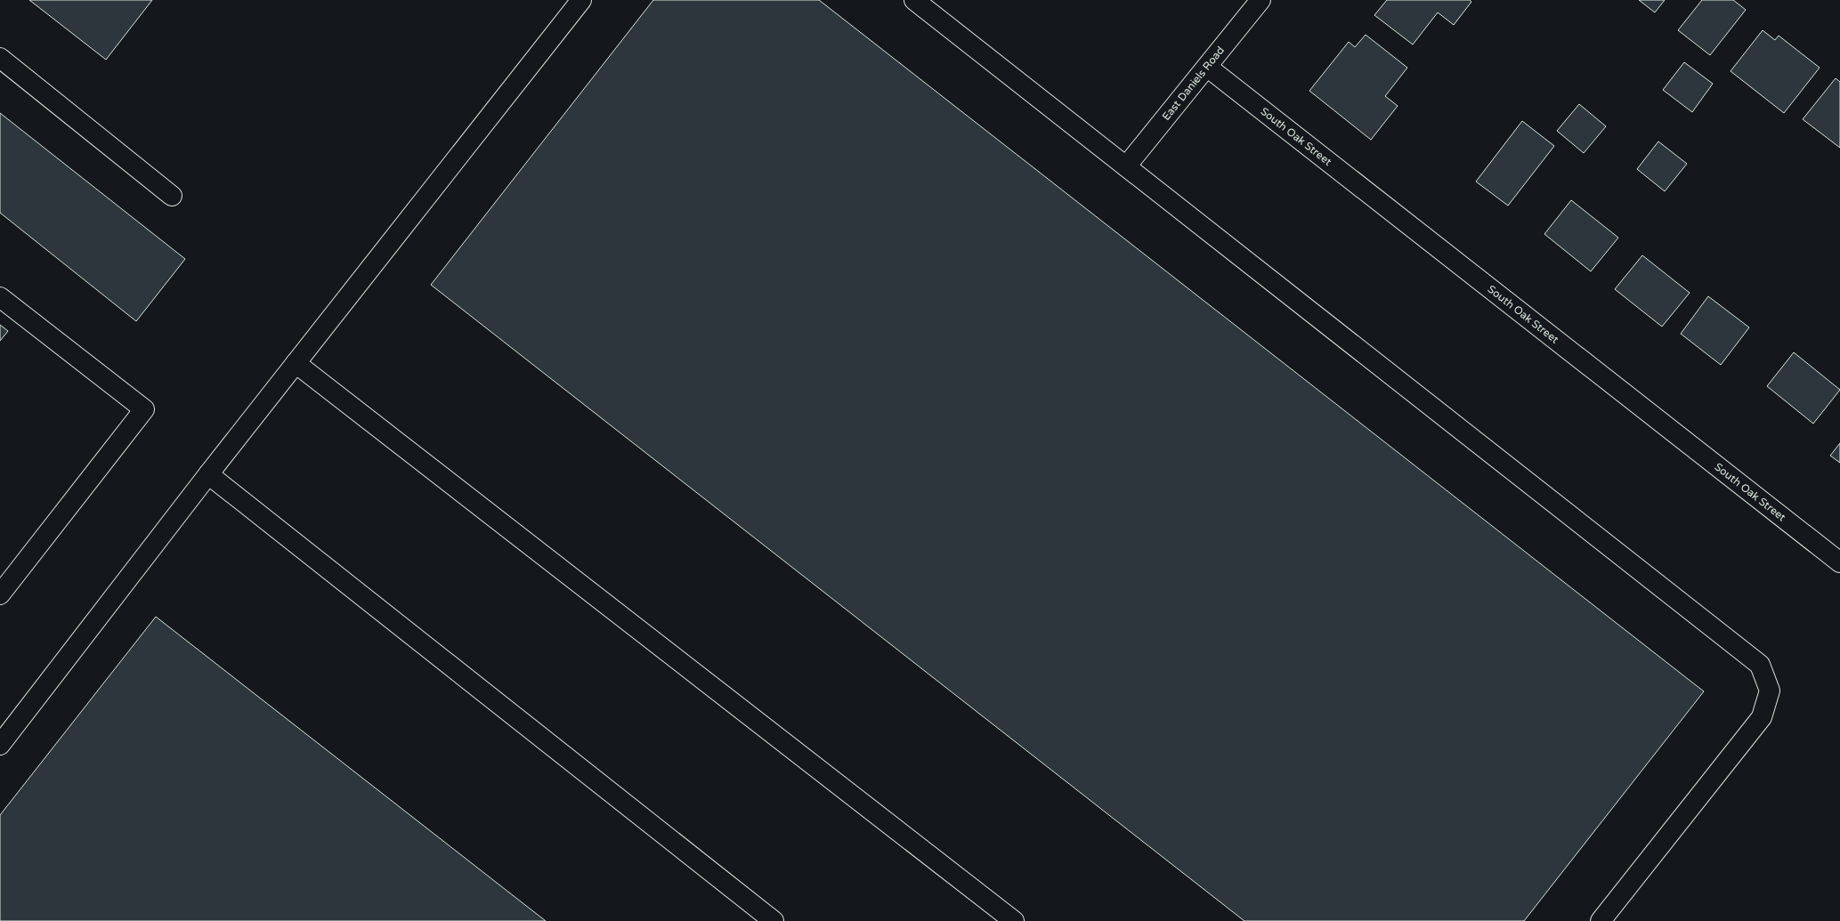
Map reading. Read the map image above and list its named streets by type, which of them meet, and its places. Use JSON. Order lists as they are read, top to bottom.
{
  "streets": {
    "street": ["East Daniels Road", "South Oak Street"]
  },
  "crossings": [
    ["East Daniels Road", "South Oak Street"]
  ]
}
